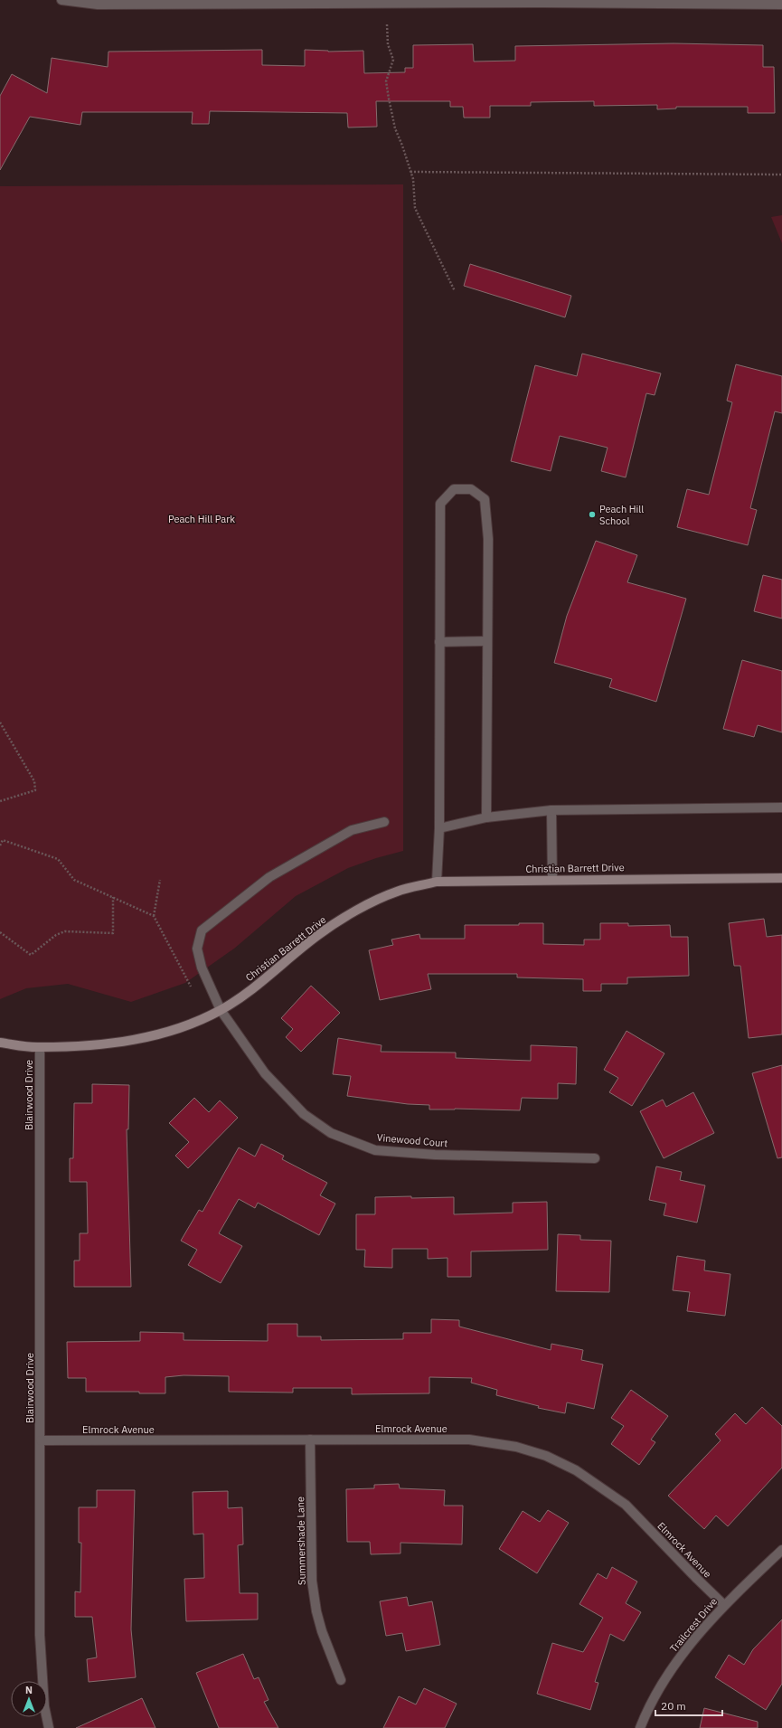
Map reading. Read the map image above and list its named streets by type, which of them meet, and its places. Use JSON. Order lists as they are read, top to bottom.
{
  "streets": {
    "street": [
      "Christian Barrett Drive",
      "Blairwood Drive",
      "Vinewood Court",
      "Elmrock Avenue",
      "Summershade Lane",
      "Trailcrest Drive"
    ]
  },
  "crossings": [
    ["Christian Barrett Drive", "Blairwood Drive"],
    ["Christian Barrett Drive", "Vinewood Court"],
    ["Blairwood Drive", "Elmrock Avenue"],
    ["Elmrock Avenue", "Summershade Lane"],
    ["Elmrock Avenue", "Trailcrest Drive"]
  ],
  "parks": ["Peach Hill Park"],
  "places": ["Peach Hill School"],
  "scale_bar": "20 m",
  "north": "top"
}
